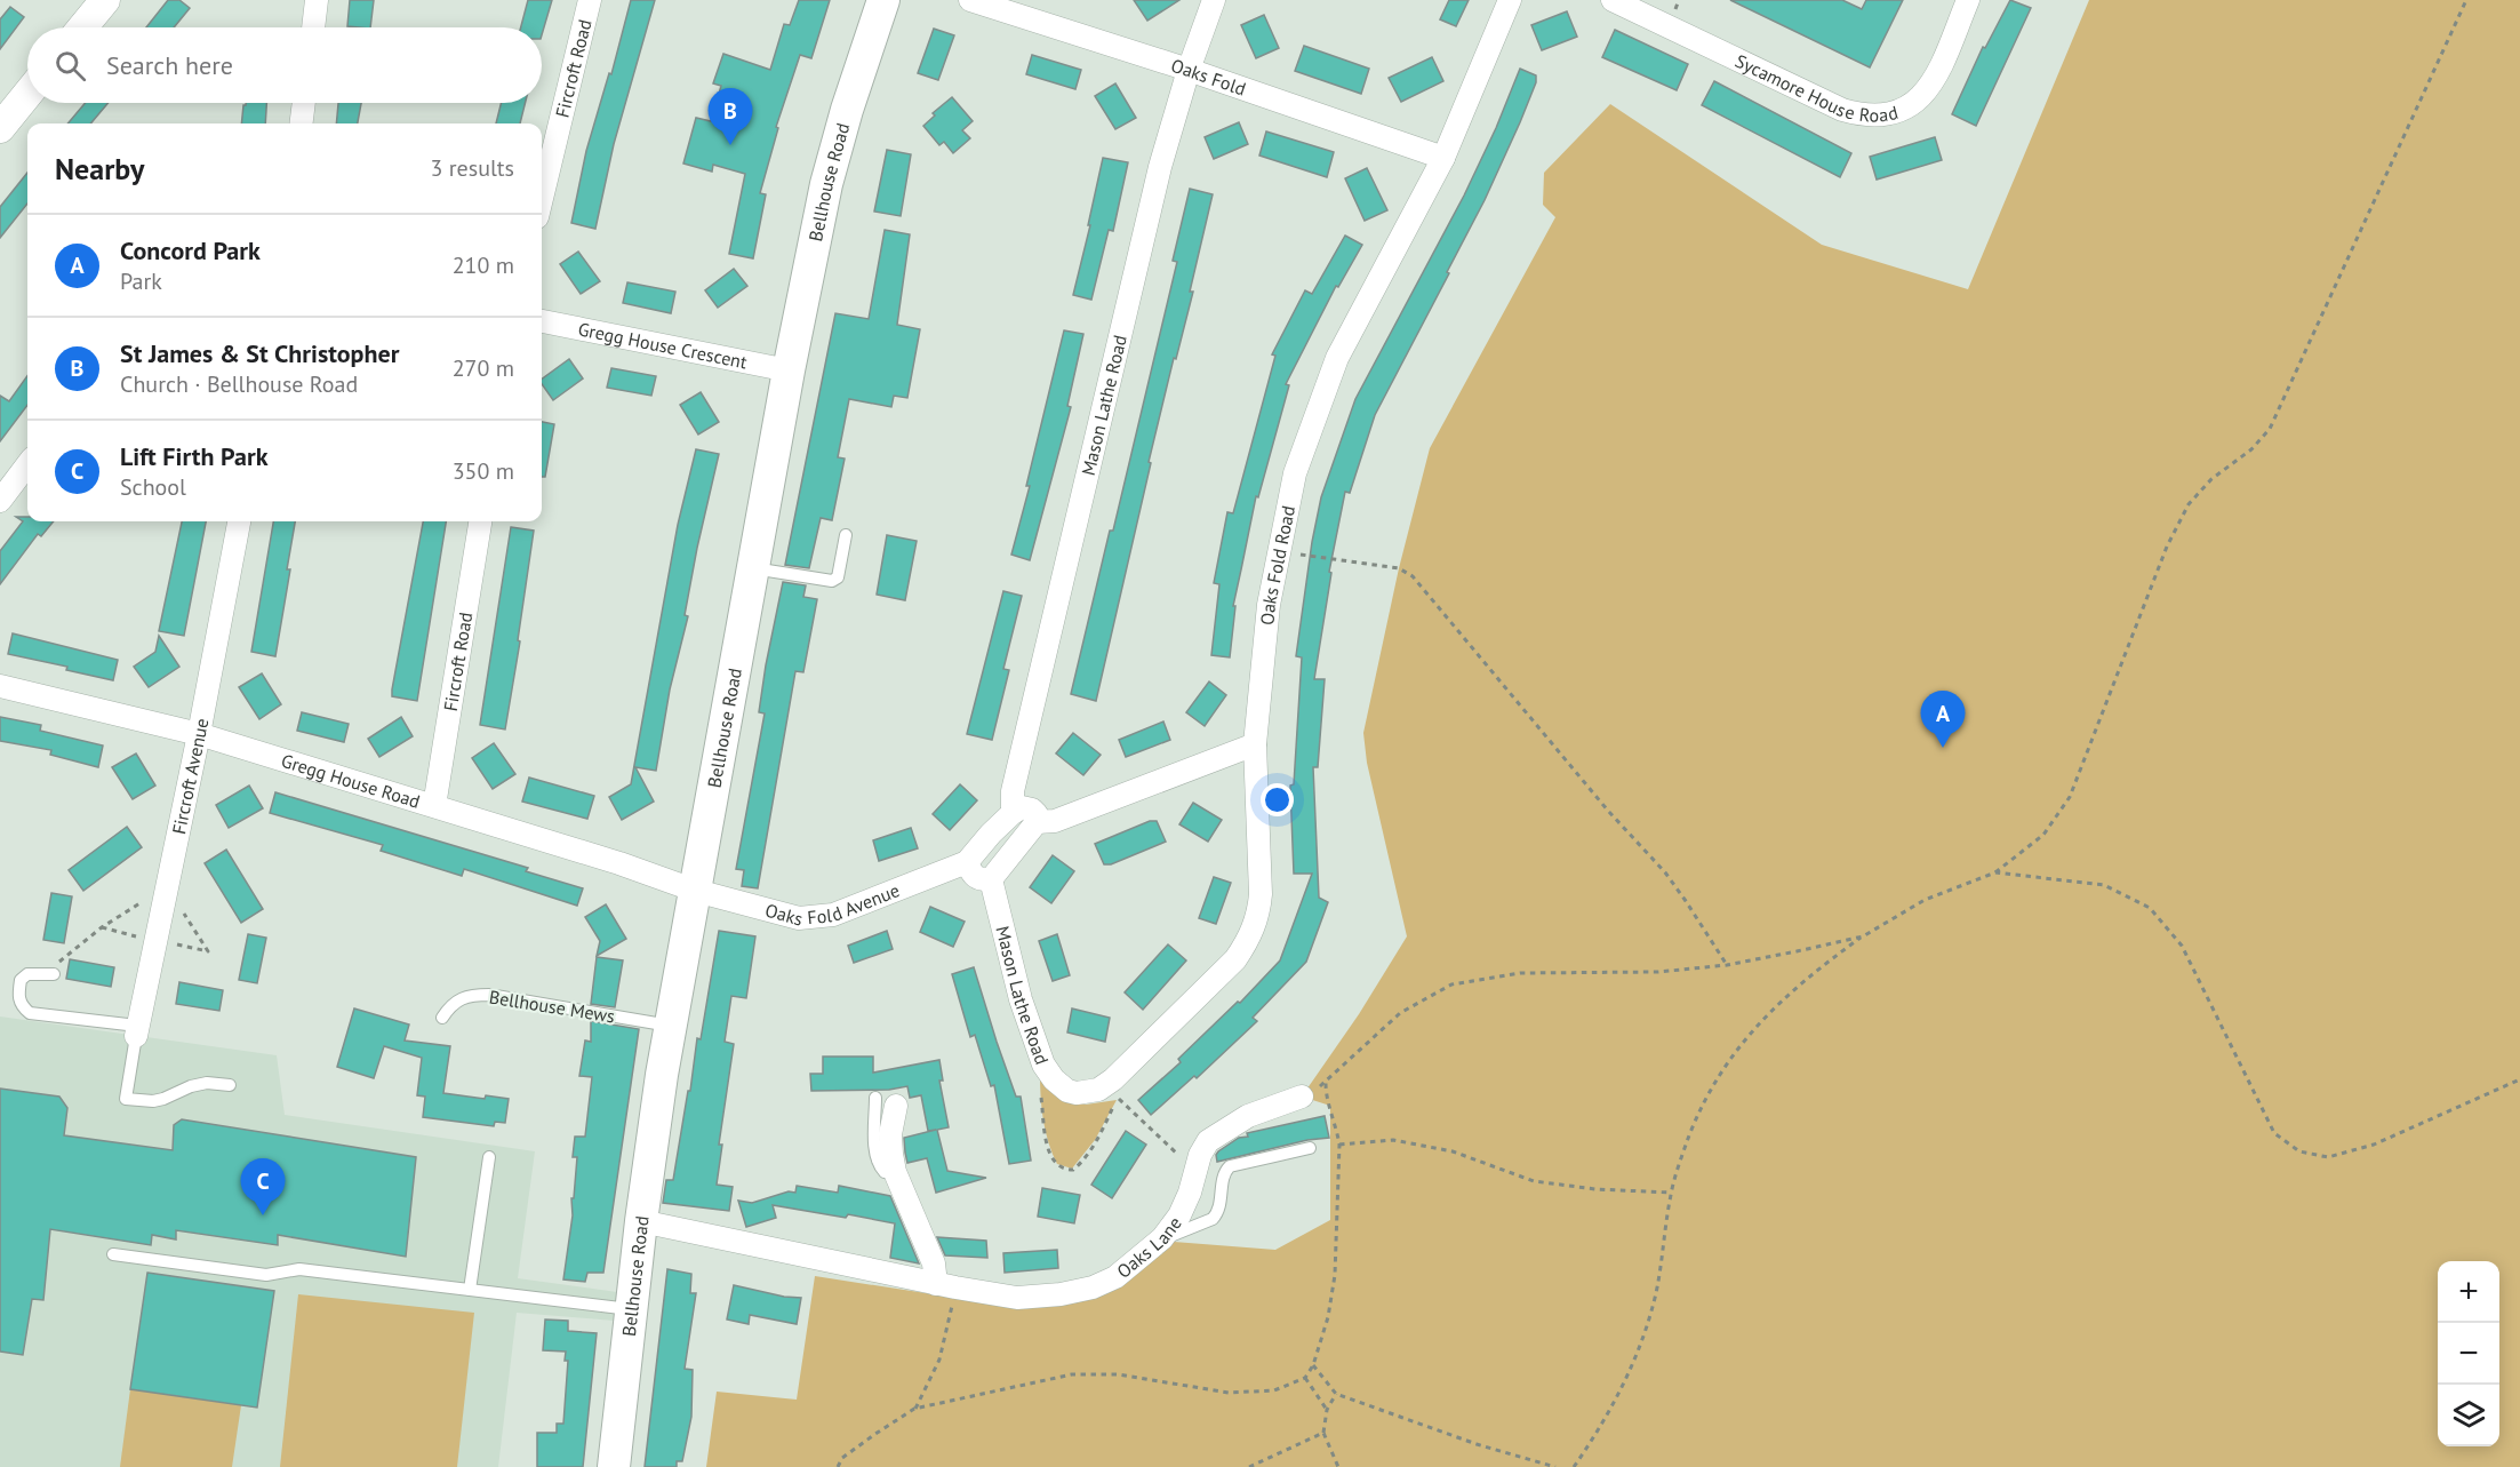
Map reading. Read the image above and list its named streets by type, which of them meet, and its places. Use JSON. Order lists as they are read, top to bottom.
{
  "streets": {
    "main road": ["Bellhouse Road"],
    "street": [
      "Fircroft Road",
      "Oaks Fold",
      "Sycamore House Road",
      "Gregg House Crescent",
      "Mason Lathe Road",
      "Oaks Fold Road",
      "Fircroft Avenue",
      "Gregg House Road",
      "Oaks Fold Avenue",
      "Oaks Lane"
    ],
    "lane": ["Bellhouse Mews"]
  },
  "crossings": [
    ["Fircroft Road", "Gregg House Road"],
    ["Oaks Fold", "Mason Lathe Road"],
    ["Oaks Fold", "Oaks Fold Road"],
    ["Bellhouse Road", "Gregg House Crescent"],
    ["Bellhouse Road", "Gregg House Road"],
    ["Bellhouse Road", "Oaks Fold Avenue"],
    ["Bellhouse Road", "Bellhouse Mews"],
    ["Bellhouse Road", "Oaks Lane"],
    ["Mason Lathe Road", "Oaks Fold Road"],
    ["Mason Lathe Road", "Oaks Fold Avenue"],
    ["Fircroft Avenue", "Gregg House Road"],
    ["Gregg House Road", "Oaks Fold Avenue"]
  ],
  "page": {
    "search": "Search here",
    "pins": ["B", "A", "C"],
    "heading": ["Nearby", "3 results"],
    "list": [
      {
        "mark": "A",
        "name": "Concord Park",
        "note": "Park",
        "value": "210 m"
      },
      {
        "mark": "B",
        "name": "St James & St Christopher",
        "note": "Church · Bellhouse Road",
        "value": "270 m"
      },
      {
        "mark": "C",
        "name": "Lift Firth Park",
        "note": "School",
        "value": "350 m"
      }
    ],
    "map_buttons": ["+", "−"]
  }
}
